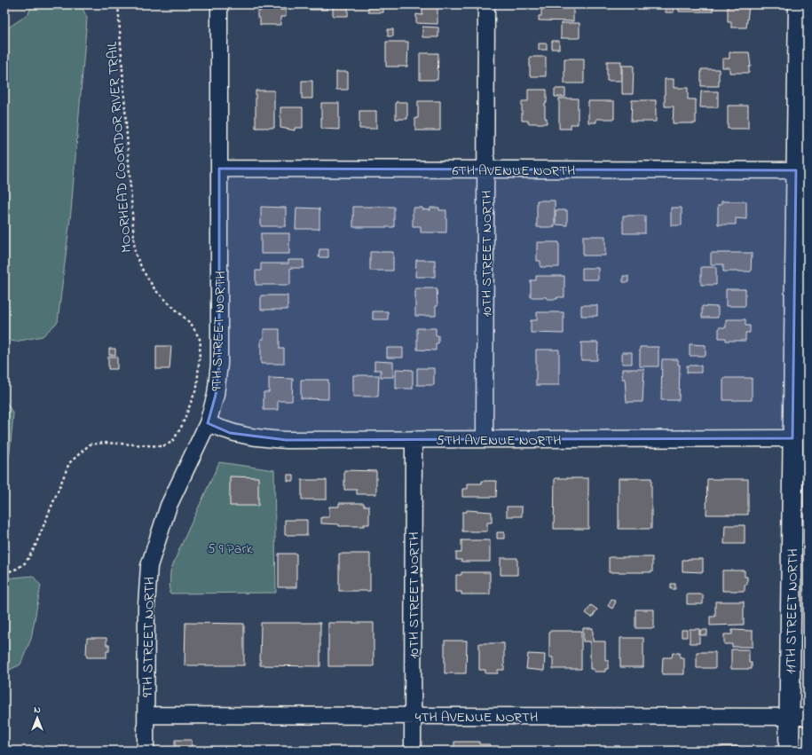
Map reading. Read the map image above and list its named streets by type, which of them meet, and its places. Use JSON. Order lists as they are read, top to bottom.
{
  "streets": {
    "street": [
      "6TH AVENUE NORTH",
      "10TH STREET NORTH",
      "9TH STREET NORTH",
      "5TH AVENUE NORTH",
      "11TH STREET NORTH",
      "4TH AVENUE NORTH"
    ],
    "path": ["MOORHEAD COORIDOR RIVER TRAIL"]
  },
  "crossings": [
    ["6TH AVENUE NORTH", "10TH STREET NORTH"],
    ["6TH AVENUE NORTH", "9TH STREET NORTH"],
    ["6TH AVENUE NORTH", "11TH STREET NORTH"],
    ["10TH STREET NORTH", "5TH AVENUE NORTH"],
    ["10TH STREET NORTH", "4TH AVENUE NORTH"],
    ["9TH STREET NORTH", "5TH AVENUE NORTH"],
    ["9TH STREET NORTH", "4TH AVENUE NORTH"],
    ["5TH AVENUE NORTH", "11TH STREET NORTH"],
    ["11TH STREET NORTH", "4TH AVENUE NORTH"]
  ],
  "parks": ["5 9 Park"],
  "north": "top"
}
